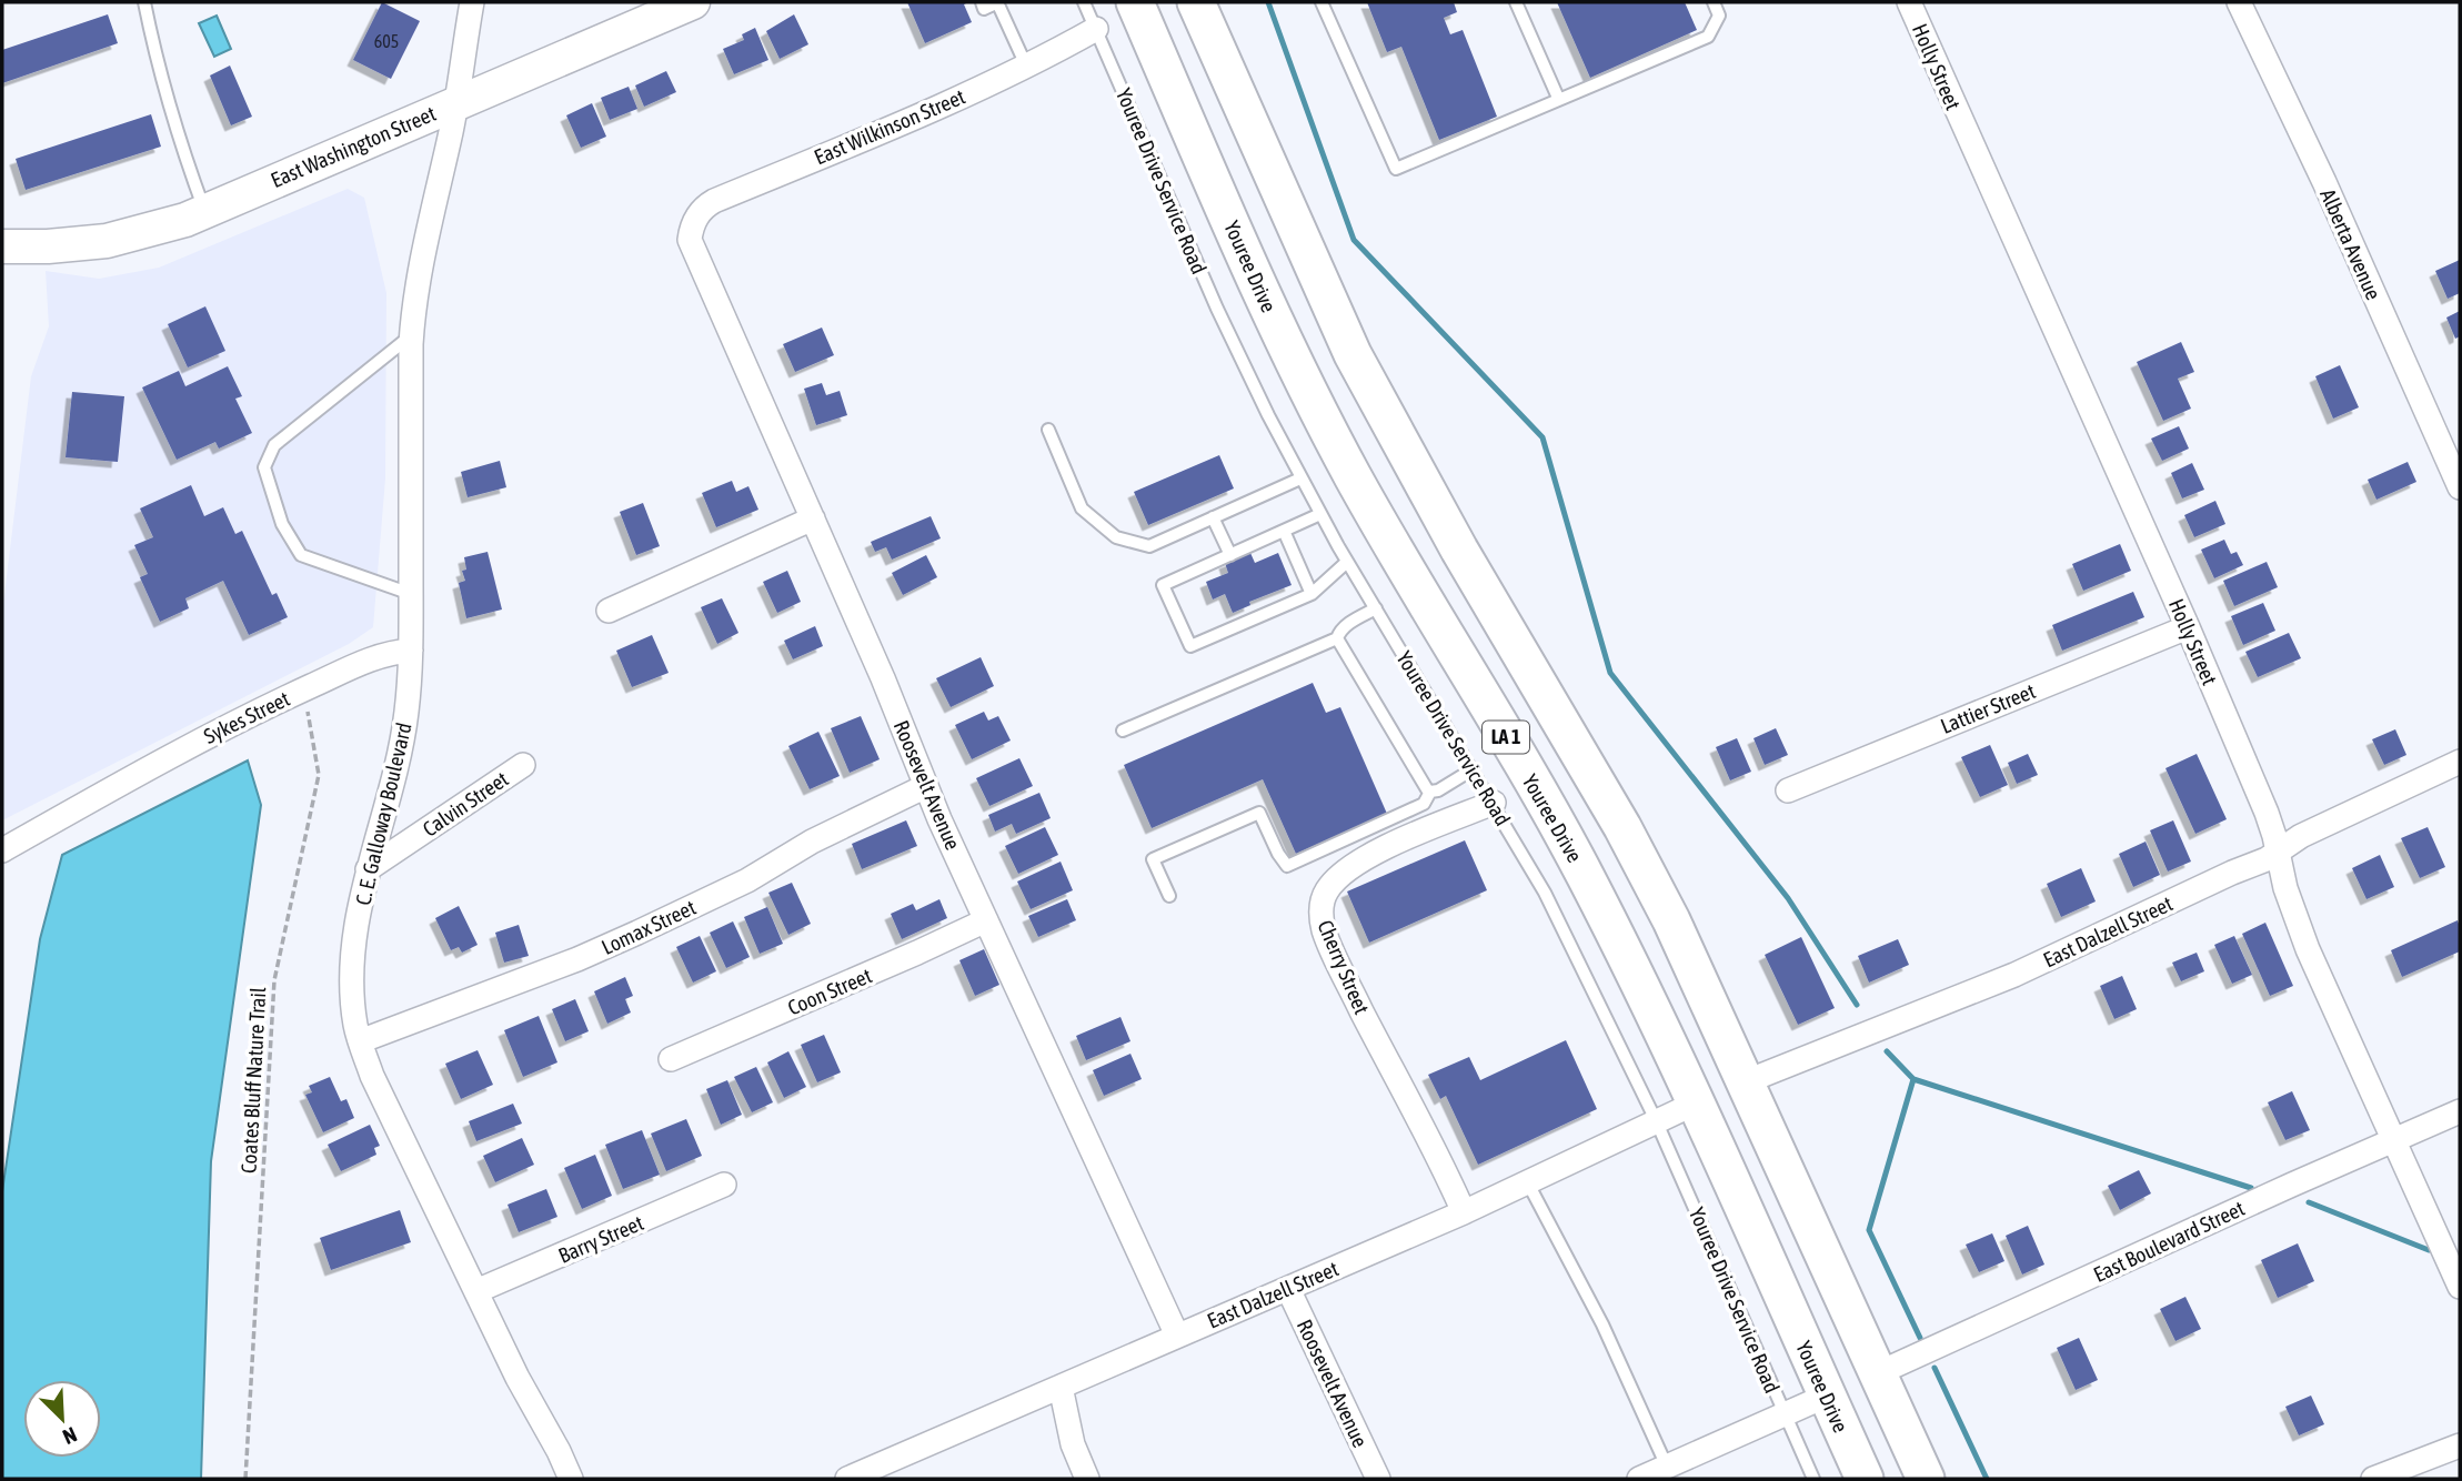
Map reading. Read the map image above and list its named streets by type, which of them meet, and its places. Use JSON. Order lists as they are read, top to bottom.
{
  "streets": {
    "main road": ["Youree Drive", "LA 1"],
    "street": [
      "Holly Street",
      "East Wilkinson Street",
      "East Washington Street",
      "Alberta Avenue",
      "Lattier Street",
      "Sykes Street",
      "Roosevelt Avenue",
      "Calvin Street",
      "C. E. Galloway Boulevard",
      "Lomax Street",
      "East Dalzell Street",
      "Cherry Street",
      "Coon Street",
      "Barry Street",
      "East Boulevard Street"
    ],
    "lane": ["Youree Drive Service Road"],
    "path": ["Coates Bluff Nature Trail"]
  },
  "crossings": [
    ["Holly Street", "Lattier Street"],
    ["Holly Street", "East Dalzell Street"],
    ["Holly Street", "East Boulevard Street"],
    ["East Wilkinson Street", "Youree Drive Service Road"],
    ["East Wilkinson Street", "Roosevelt Avenue"],
    ["East Washington Street", "C. E. Galloway Boulevard"],
    ["Youree Drive Service Road", "East Dalzell Street"],
    ["Youree Drive Service Road", "Cherry Street"],
    ["Youree Drive", "East Dalzell Street"],
    ["Sykes Street", "C. E. Galloway Boulevard"],
    ["Sykes Street", "Coates Bluff Nature Trail"],
    ["LA 1", "East Dalzell Street"],
    ["LA 1", "East Boulevard Street"],
    ["Roosevelt Avenue", "Lomax Street"],
    ["Roosevelt Avenue", "East Dalzell Street"],
    ["Roosevelt Avenue", "Coon Street"],
    ["Calvin Street", "C. E. Galloway Boulevard"],
    ["C. E. Galloway Boulevard", "Lomax Street"],
    ["C. E. Galloway Boulevard", "Barry Street"],
    ["East Dalzell Street", "Cherry Street"]
  ],
  "house_numbers": ["605"],
  "north": "bottom right"
}
